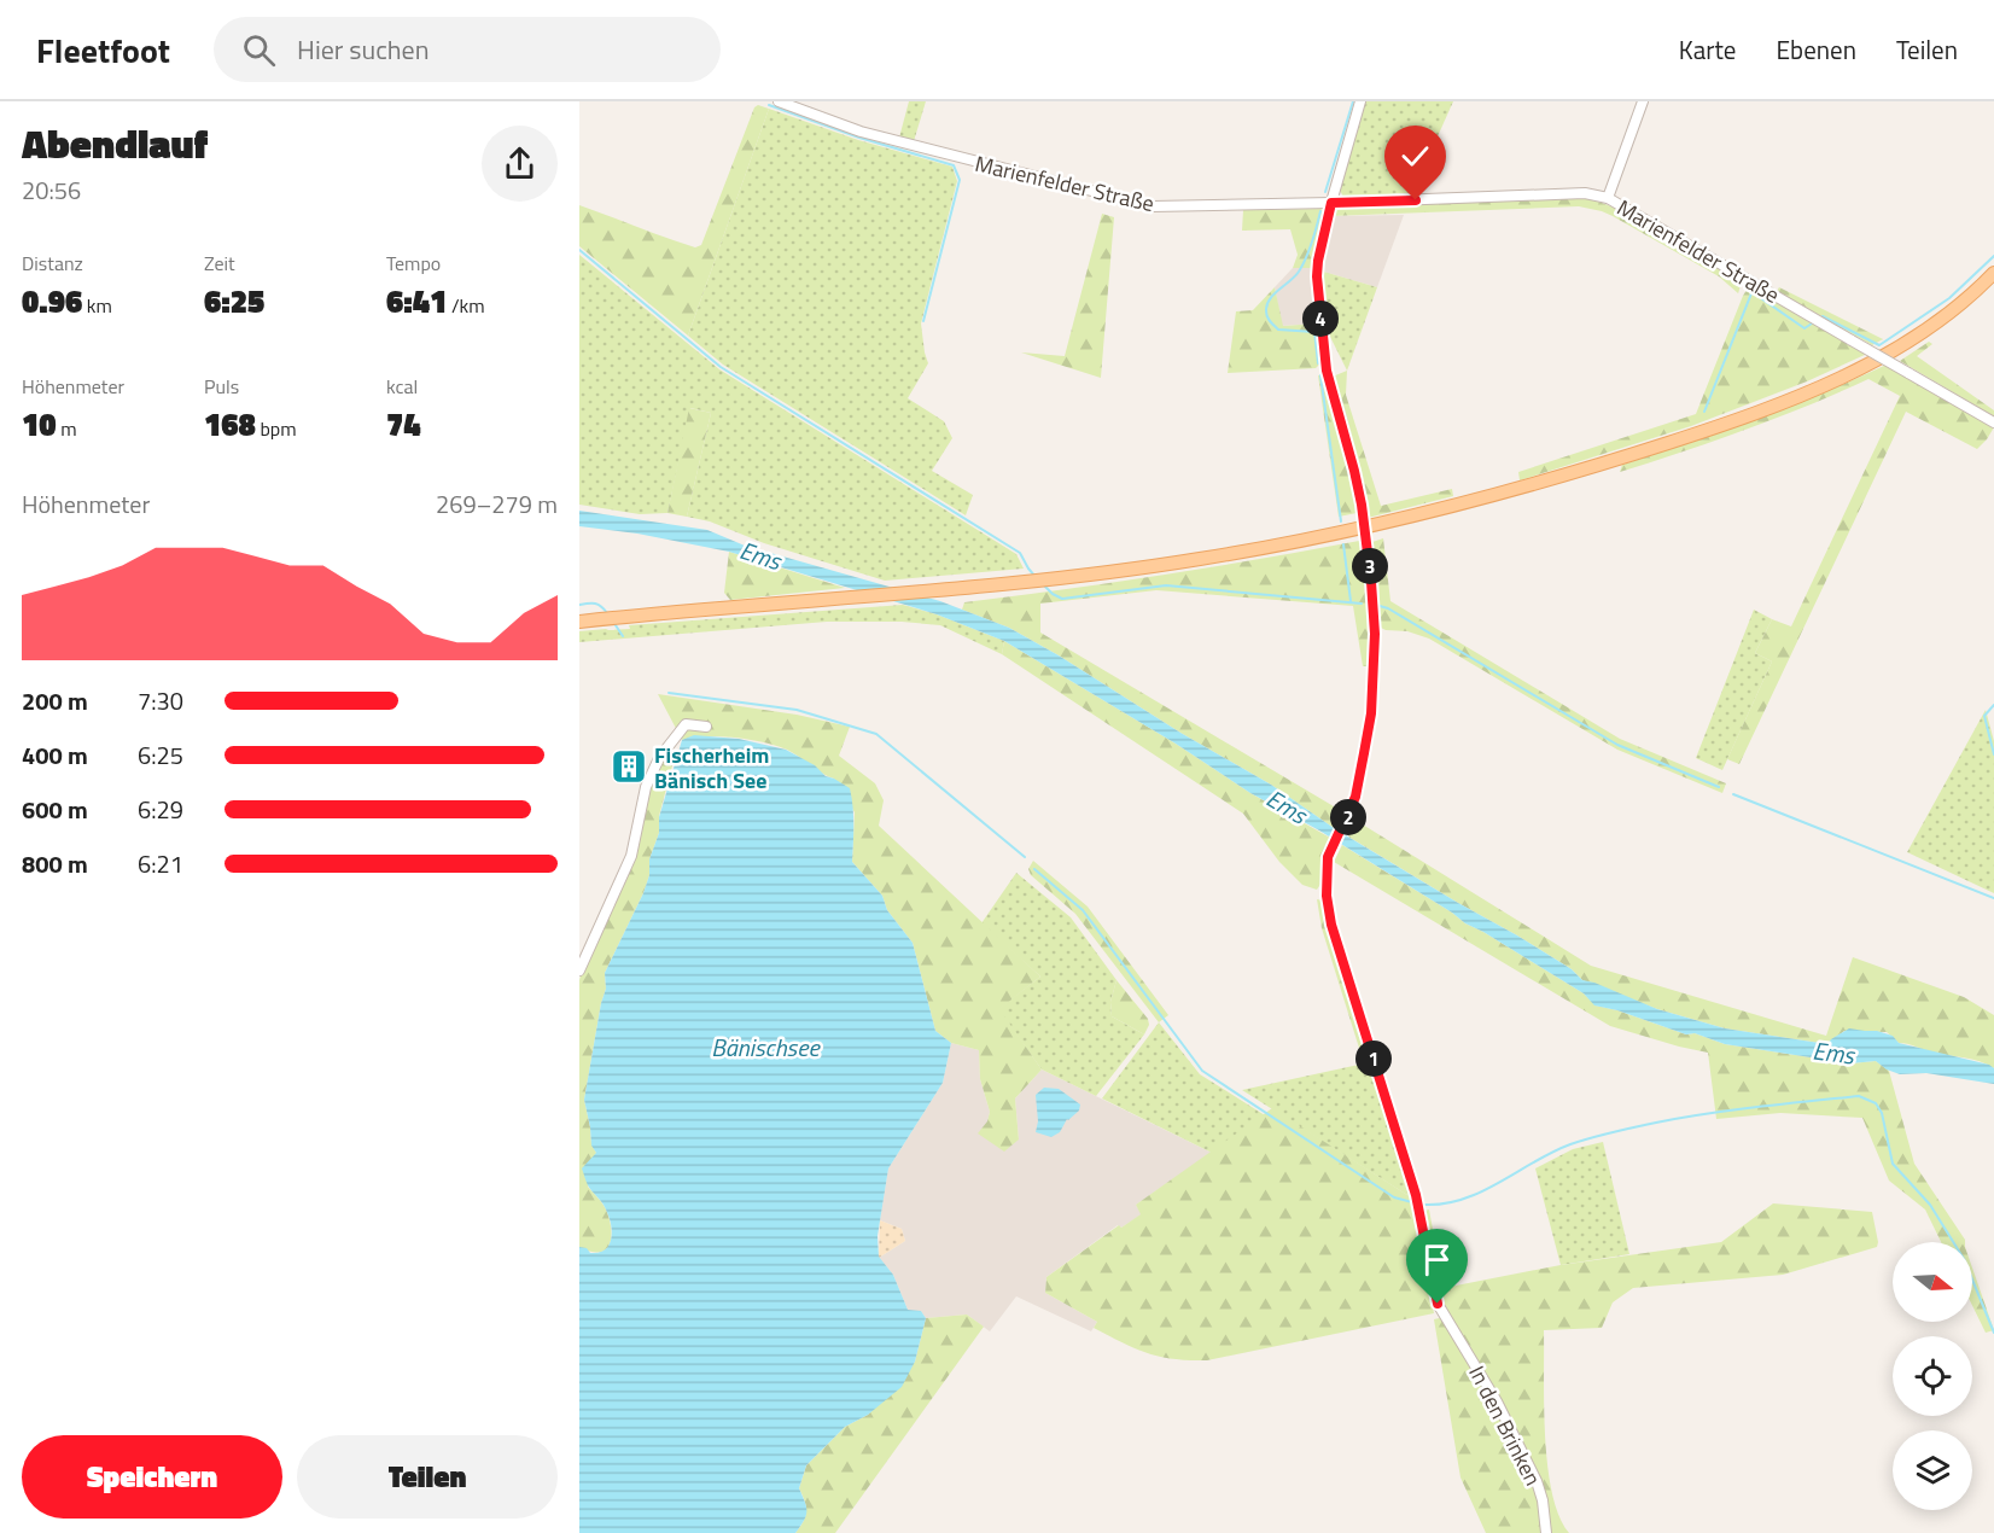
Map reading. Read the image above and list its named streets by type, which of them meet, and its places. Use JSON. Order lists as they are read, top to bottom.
{
  "streets": {
    "street": ["Marienfelder Straße", "In den Brinken"]
  },
  "crossings": [
    ["Marienfelder Straße", "In den Brinken"]
  ],
  "water": ["Ems", "Bänischsee"],
  "places": {
    "building": ["Fischerheim Bänisch See"]
  },
  "north": "right",
  "page": {
    "header": "Fleetfoot",
    "search": "Hier suchen",
    "nav": ["Karte", "Ebenen", "Teilen"],
    "heading": ["Abendlauf", "20:56"],
    "stats": [
      ["Distanz", "0.96 km"],
      ["Zeit", "6:25"],
      ["Tempo", "6:41 /km"],
      ["Höhenmeter", "10 m"],
      ["Puls", "168 bpm"],
      ["kcal", "74"]
    ],
    "pins": [
      "4",
      "3",
      "2",
      "1"
    ],
    "chart": ["Höhenmeter", "269–279 m"],
    "list": [
      {
        "name": "200 m",
        "note": "7:30"
      },
      {
        "name": "400 m",
        "note": "6:25"
      },
      {
        "name": "600 m",
        "note": "6:29"
      },
      {
        "name": "800 m",
        "note": "6:21"
      }
    ],
    "buttons": ["Speichern", "Teilen"]
  }
}
